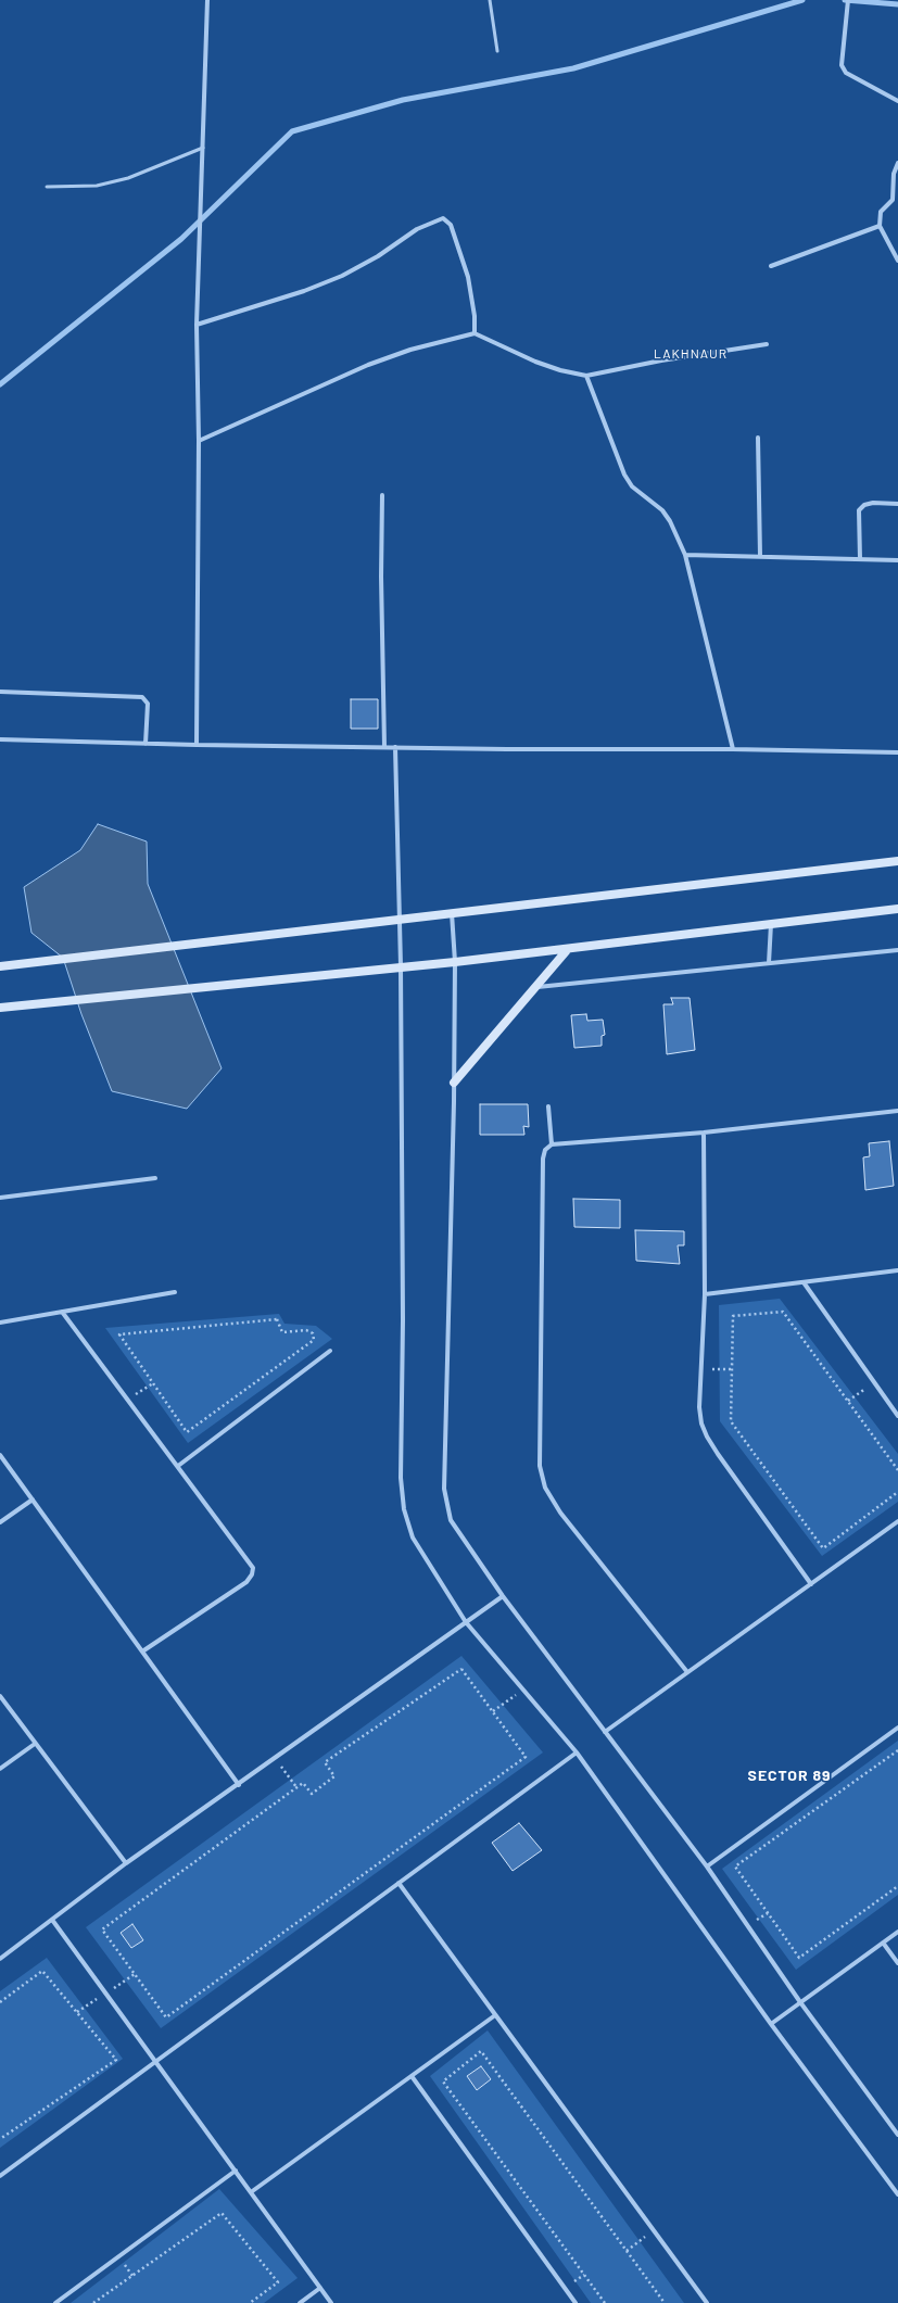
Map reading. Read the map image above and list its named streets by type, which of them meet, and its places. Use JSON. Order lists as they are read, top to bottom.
{
  "districts": ["LAKHNAUR", "SECTOR 89"]
}
